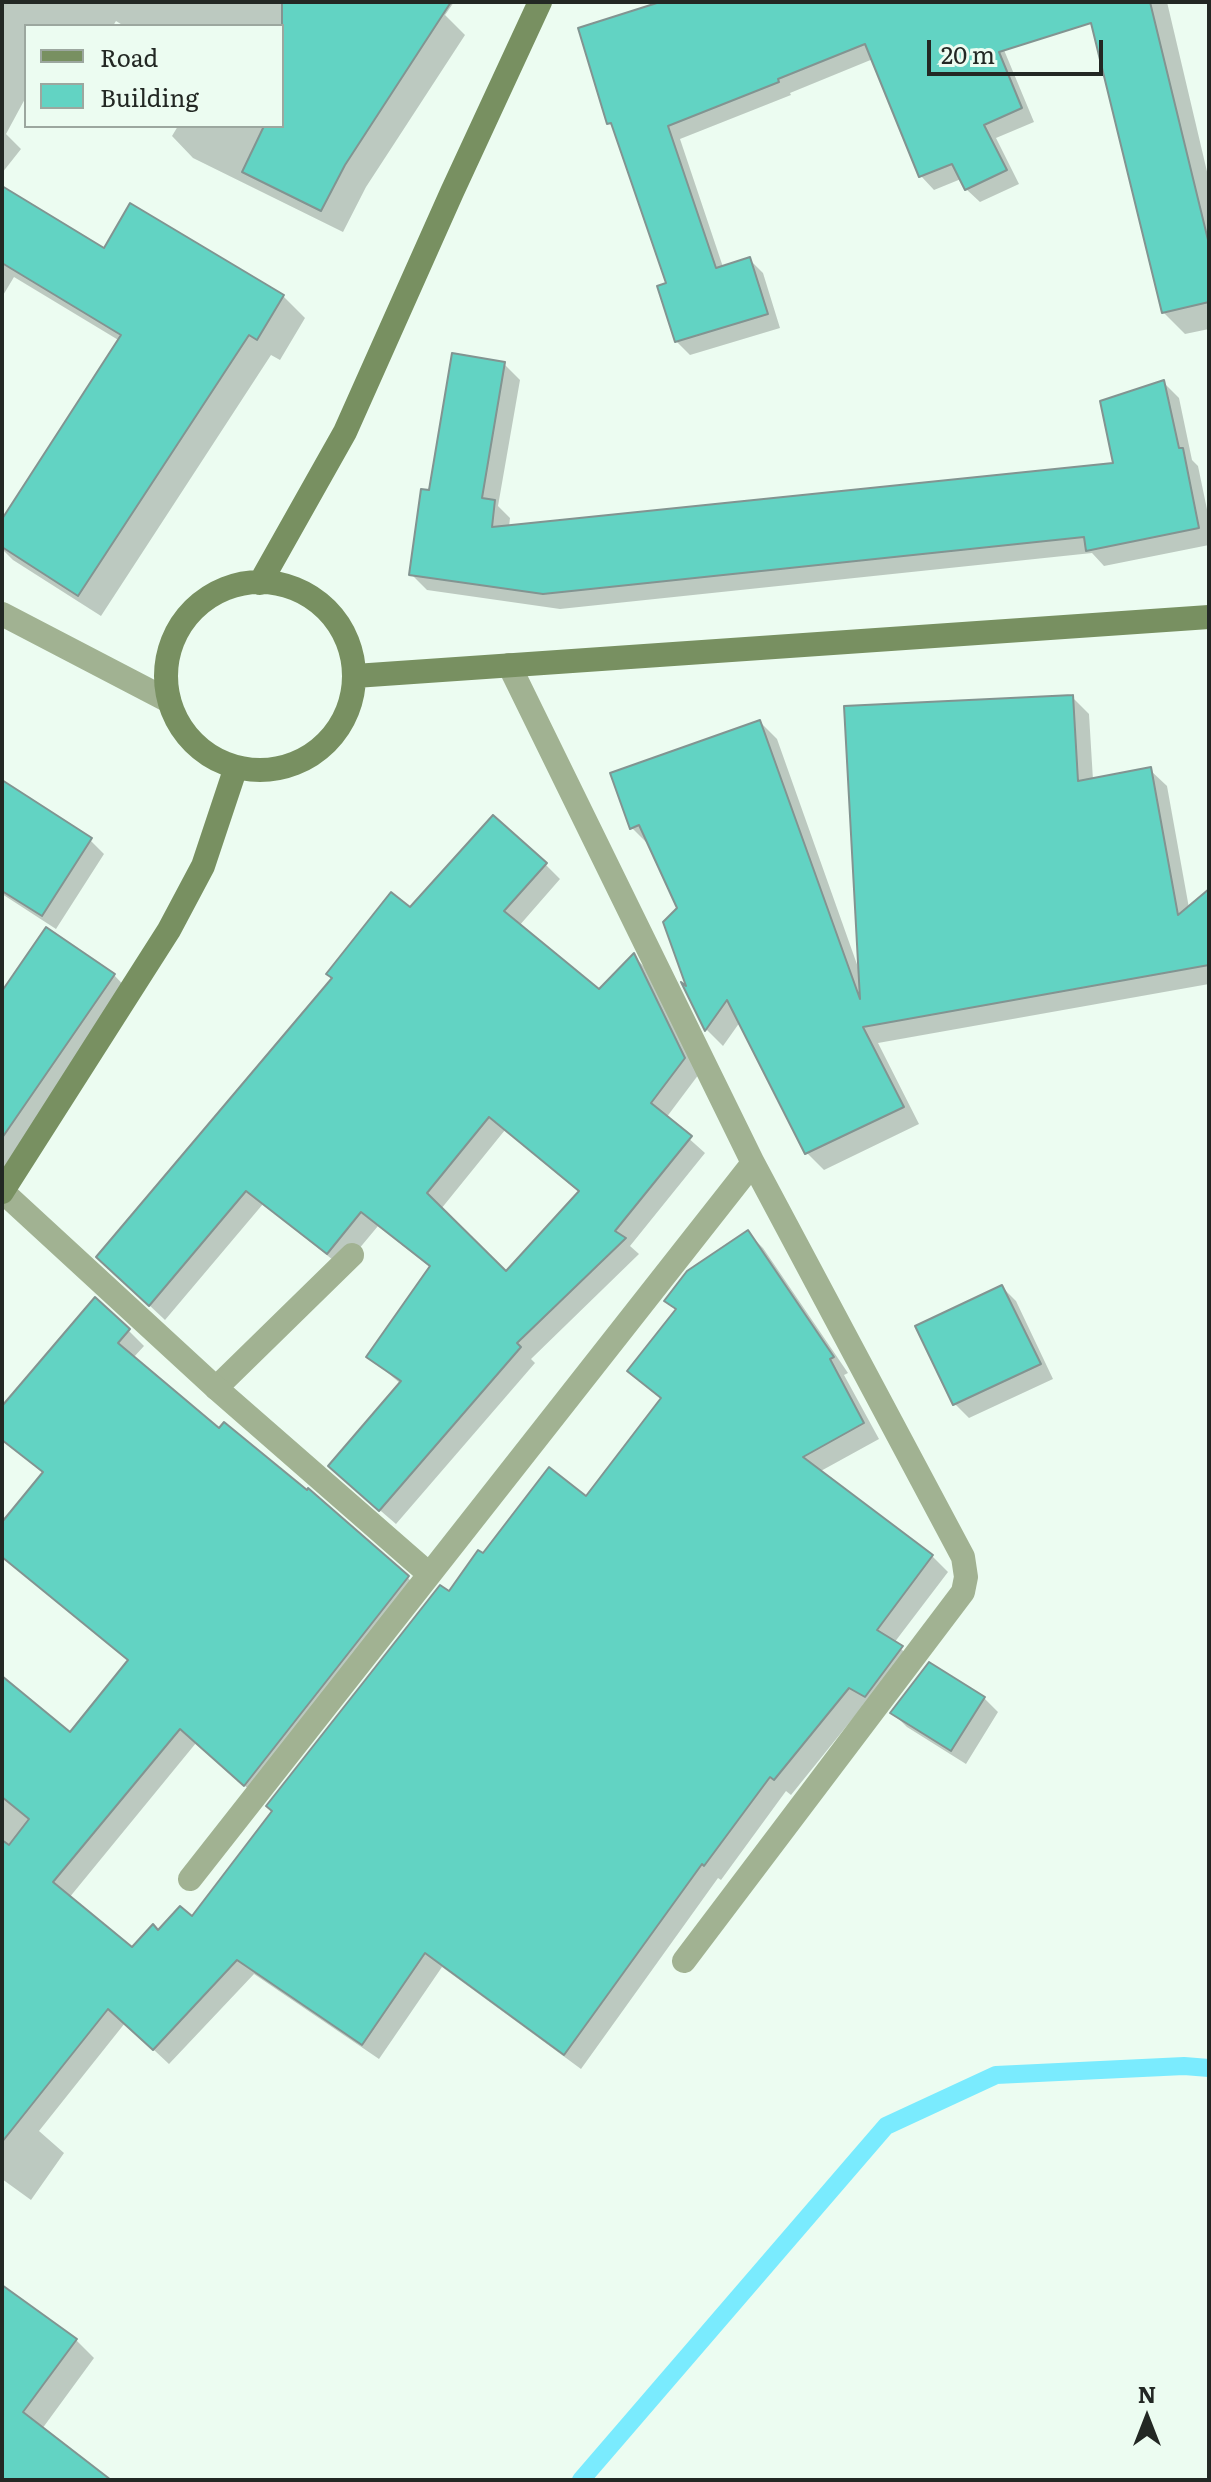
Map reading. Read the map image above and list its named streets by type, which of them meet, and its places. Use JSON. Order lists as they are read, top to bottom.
{
  "legend": ["Road", "Building"],
  "scale_bar": "20 m",
  "north": "top"
}
